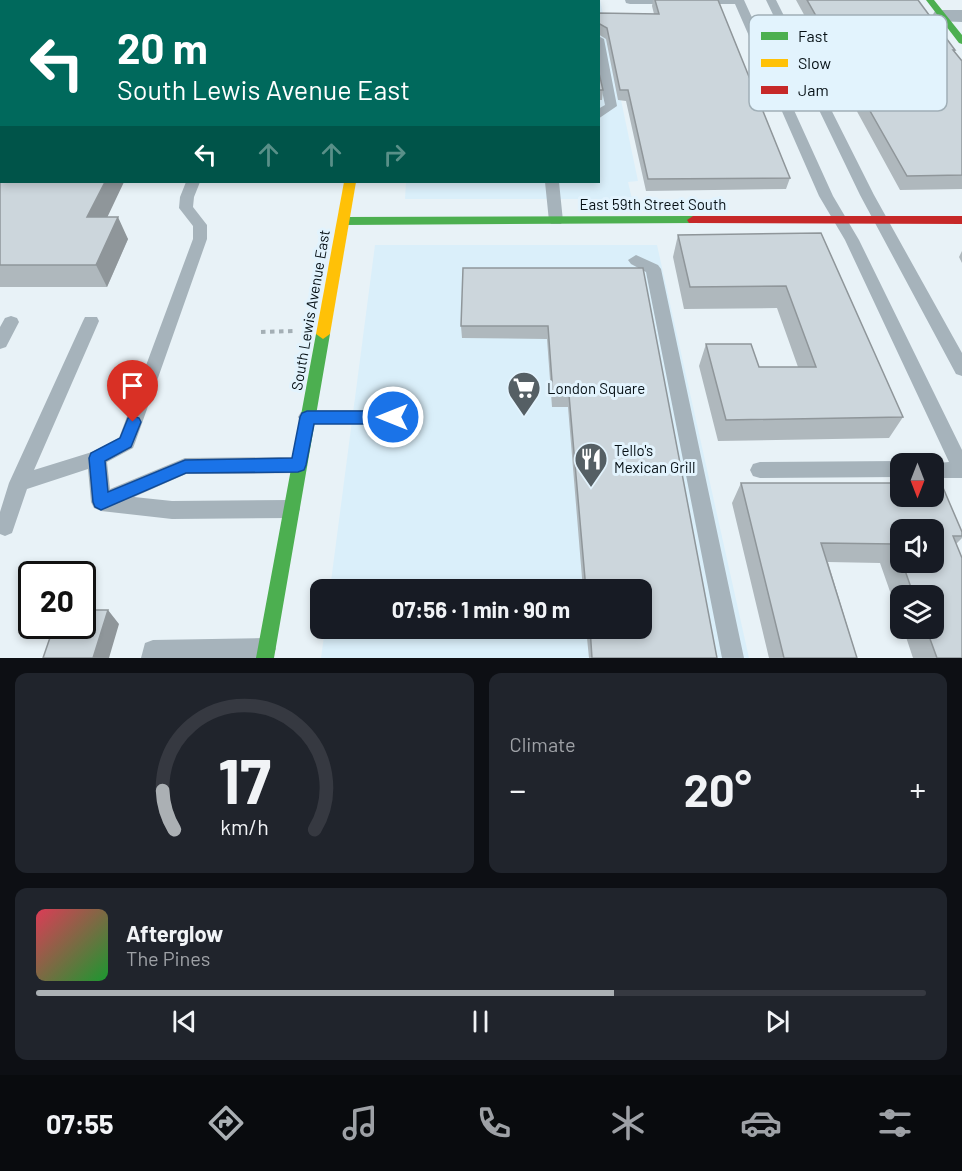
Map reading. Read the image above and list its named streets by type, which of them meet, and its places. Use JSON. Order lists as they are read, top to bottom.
{
  "streets": {
    "street": ["East 59th Street South", "South Lewis Avenue East"]
  },
  "crossings": [
    ["East 59th Street South", "South Lewis Avenue East"]
  ],
  "places": {
    "supermarket": ["London Square"],
    "restaurant": ["Tello's Mexican Grill"]
  },
  "legend": ["Fast", "Slow", "Jam"],
  "north": "bottom",
  "page": {
    "turn": ["20 m", "South Lewis Avenue East"],
    "limit": "20",
    "trip": "07:56 · 1 min · 90 m",
    "tile": "Climate",
    "heat": ["−", "20°", "+"],
    "song": ["Afterglow", "The Pines"],
    "tabs": "07:55",
    "gauge": ["17", "km/h"]
  }
}
